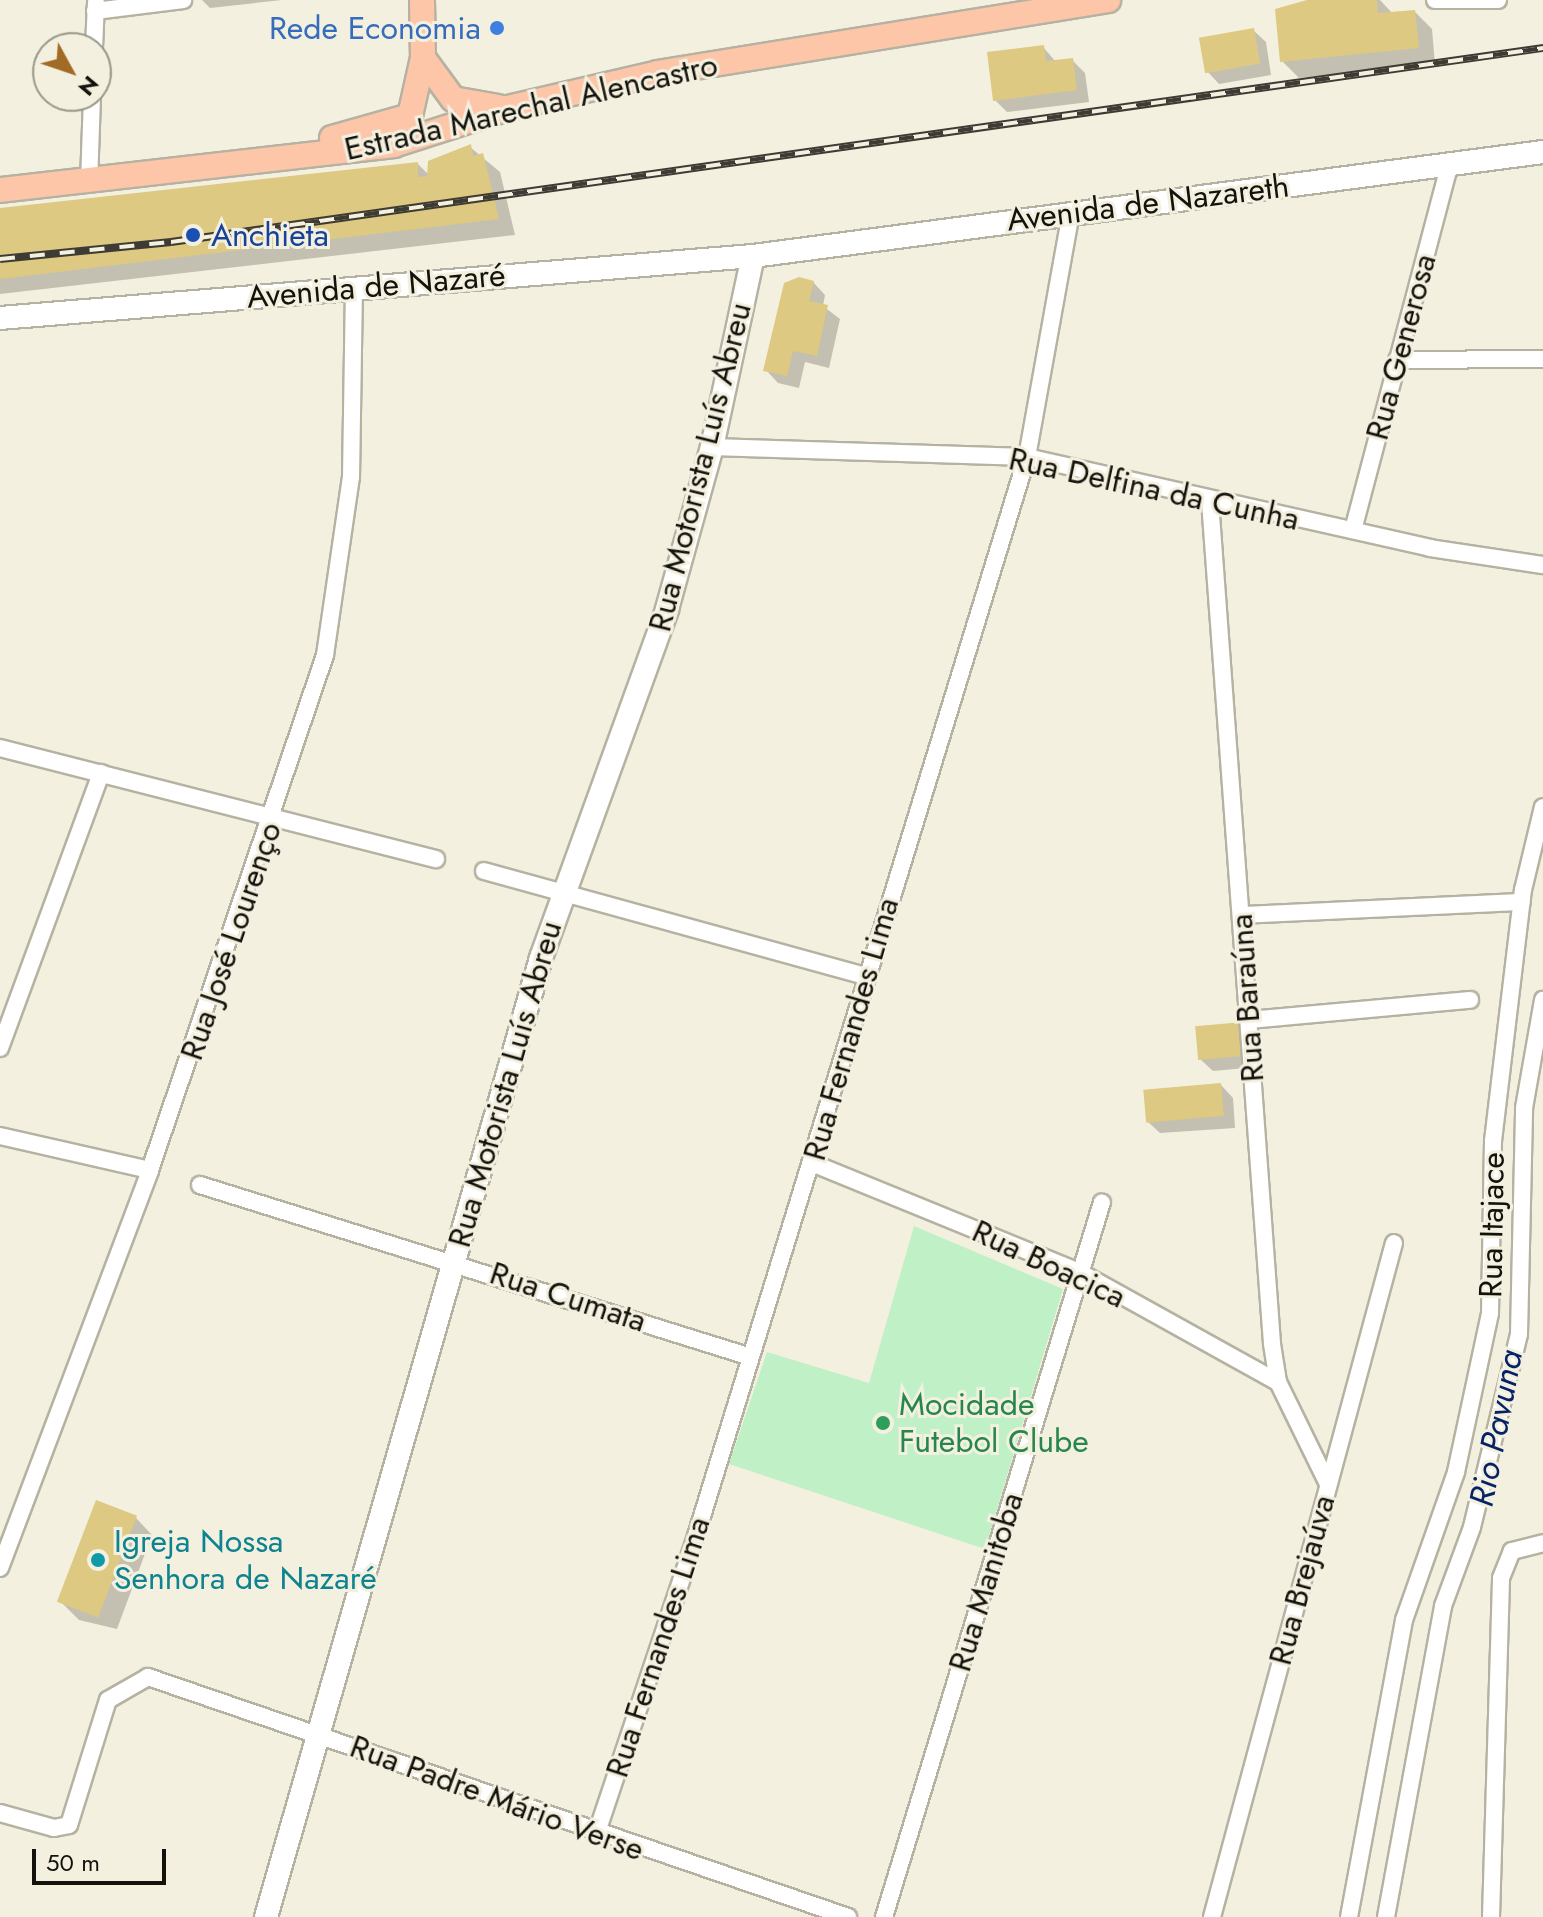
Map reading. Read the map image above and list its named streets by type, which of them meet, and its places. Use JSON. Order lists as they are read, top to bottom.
{
  "streets": {
    "main road": [
      "Estrada Marechal Alencastro",
      "Avenida de Nazareth",
      "Avenida de Nazaré",
      "Rua Motorista Luís Abreu"
    ],
    "street": [
      "Rua Generosa",
      "Rua Delfina da Cunha",
      "Rua José Lourenço",
      "Rua Baraúna",
      "Rua Fernandes Lima",
      "Rua Itajace",
      "Rua Boacica",
      "Rua Cumata",
      "Rua Brejaúva",
      "Rua Manitoba",
      "Rua Padre Mário Verse"
    ]
  },
  "crossings": [
    ["Avenida de Nazareth", "Avenida de Nazaré"],
    ["Avenida de Nazareth", "Rua Generosa"],
    ["Avenida de Nazareth", "Rua Motorista Luís Abreu"],
    ["Avenida de Nazareth", "Rua Fernandes Lima"],
    ["Avenida de Nazaré", "Rua Motorista Luís Abreu"],
    ["Avenida de Nazaré", "Rua José Lourenço"],
    ["Rua Generosa", "Rua Delfina da Cunha"],
    ["Rua Motorista Luís Abreu", "Rua Delfina da Cunha"],
    ["Rua Motorista Luís Abreu", "Rua Cumata"],
    ["Rua Motorista Luís Abreu", "Rua Padre Mário Verse"],
    ["Rua Delfina da Cunha", "Rua Baraúna"],
    ["Rua Delfina da Cunha", "Rua Fernandes Lima"],
    ["Rua Baraúna", "Rua Boacica"],
    ["Rua Baraúna", "Rua Brejaúva"],
    ["Rua Fernandes Lima", "Rua Boacica"],
    ["Rua Fernandes Lima", "Rua Cumata"],
    ["Rua Fernandes Lima", "Rua Padre Mário Verse"],
    ["Rua Boacica", "Rua Manitoba"]
  ],
  "water": ["Rio Pavuna"],
  "places": [
    "Rede Economia",
    "Anchieta",
    "Mocidade Futebol Clube",
    "Igreja Nossa Senhora de Nazaré"
  ],
  "scale_bar": "50 m",
  "north": "bottom right"
}
